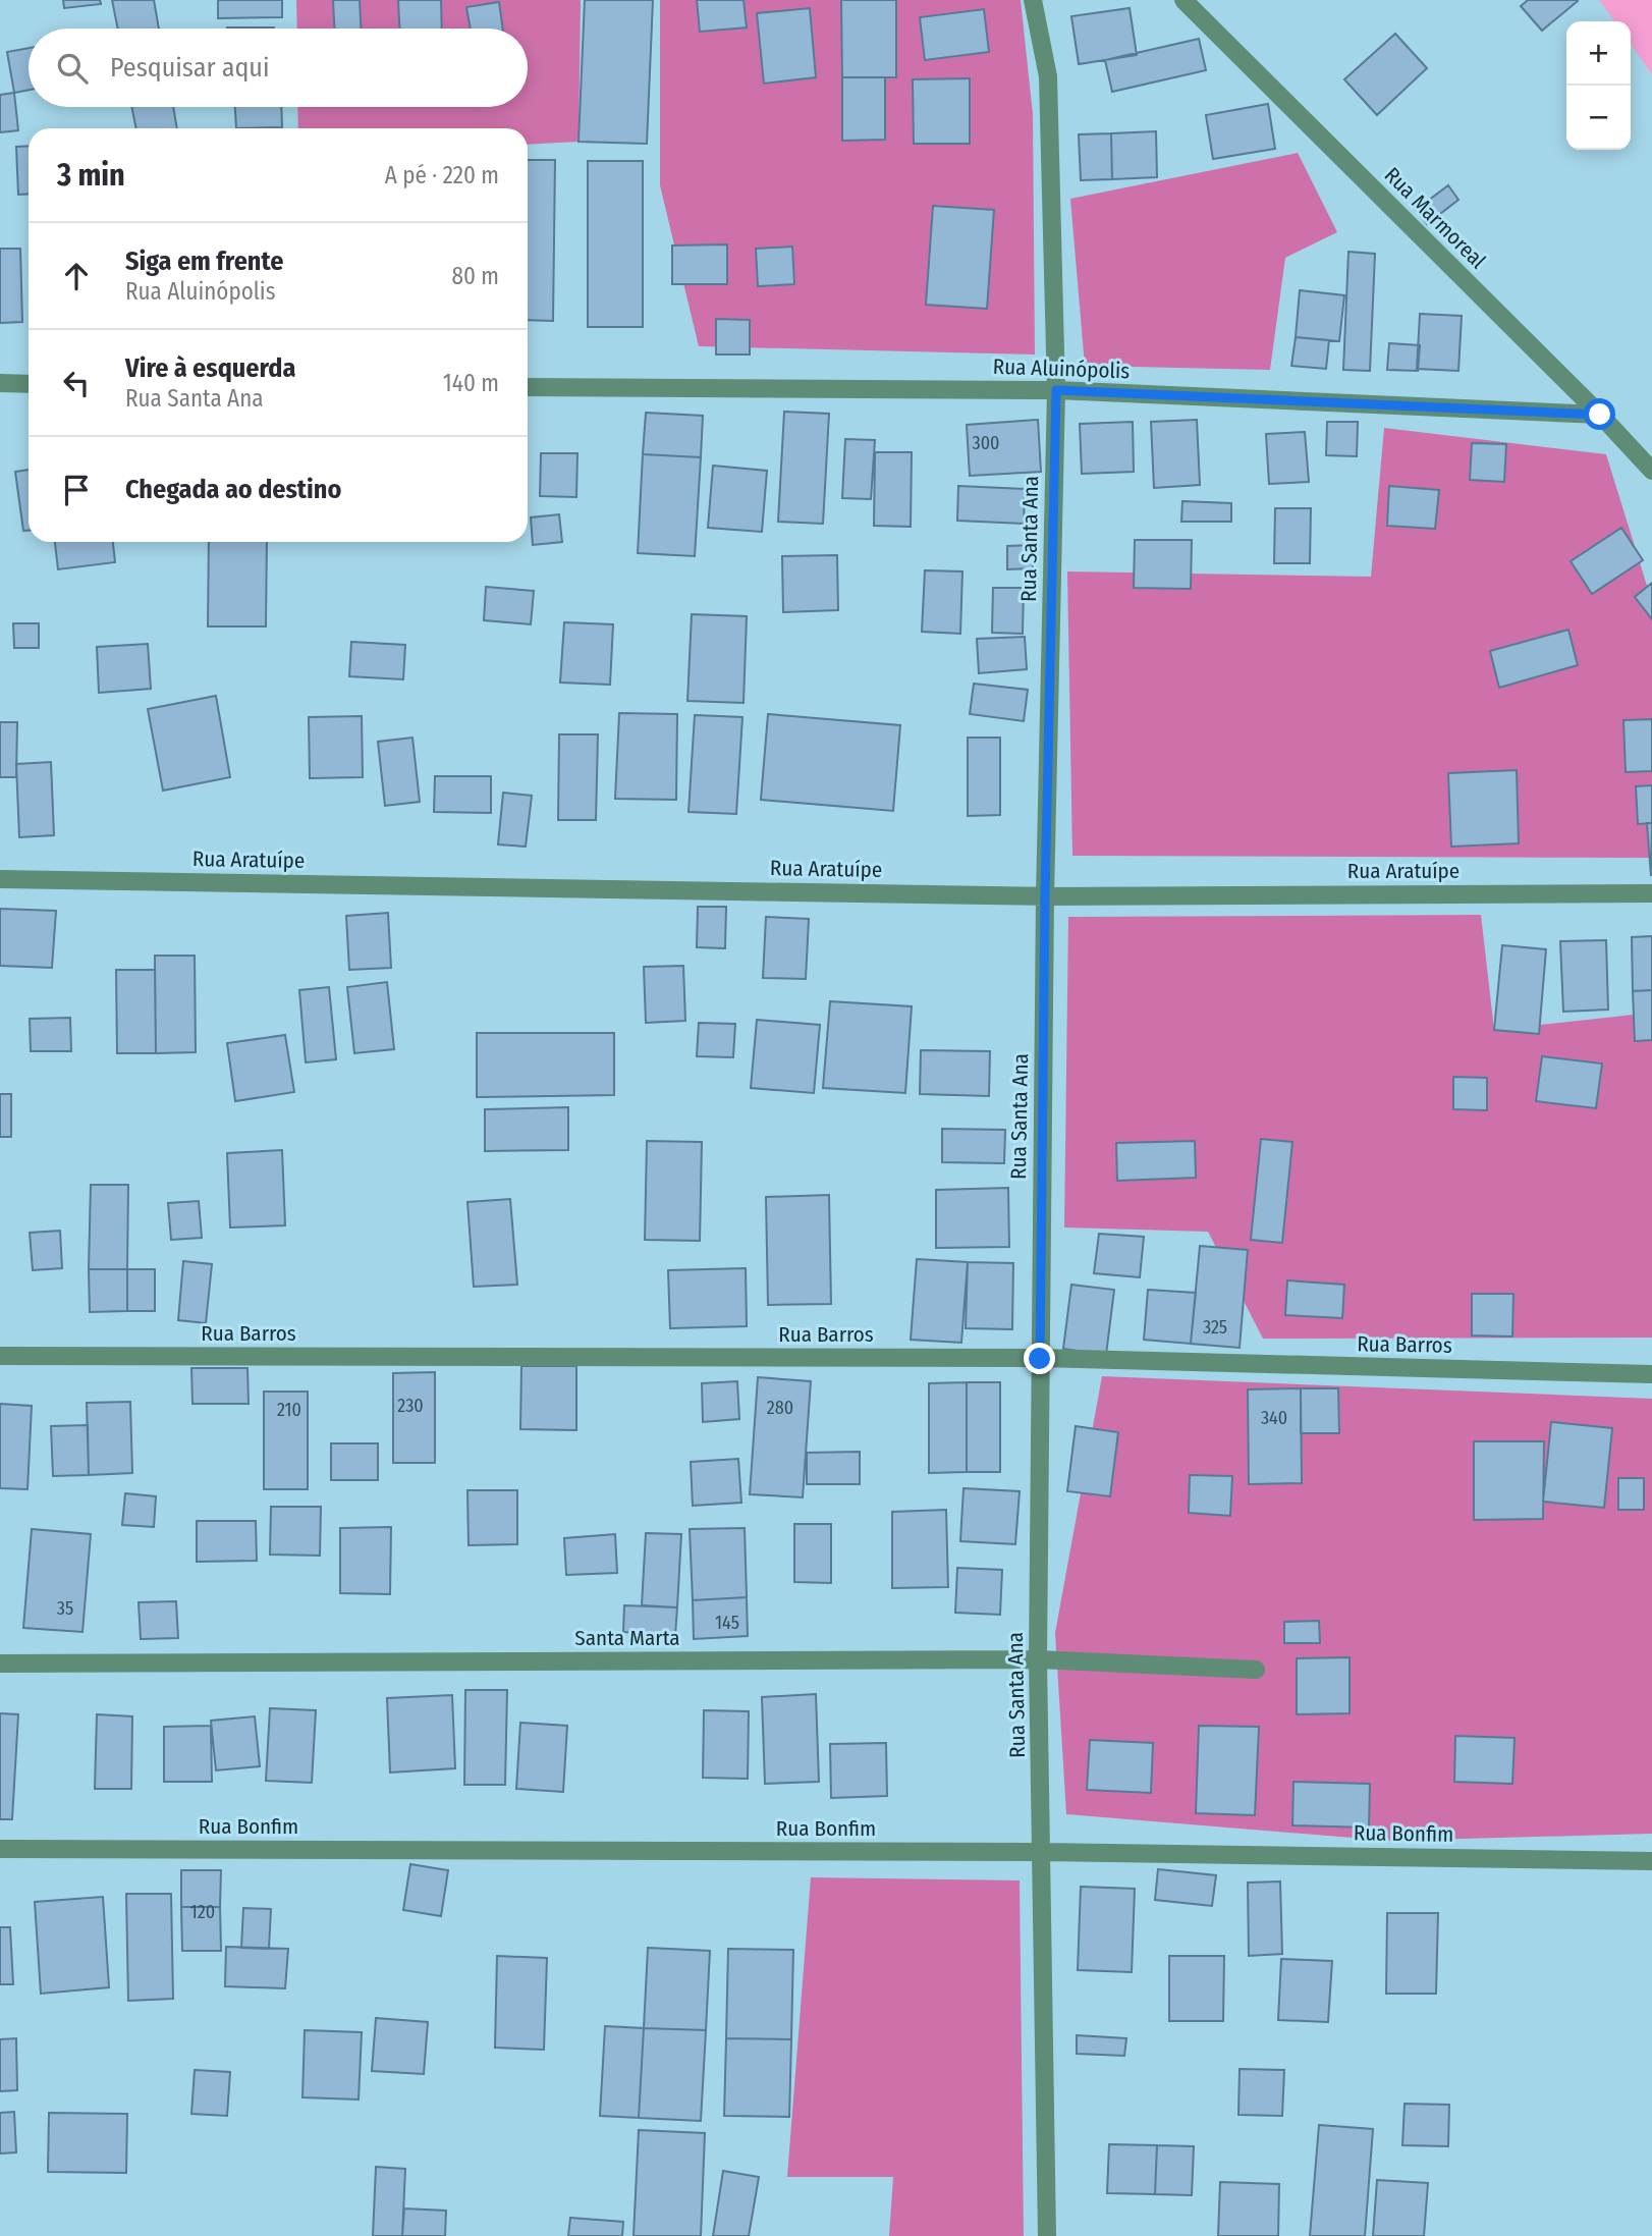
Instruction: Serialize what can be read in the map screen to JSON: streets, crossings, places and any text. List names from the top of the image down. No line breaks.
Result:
{"streets":{"street":["Rua Marmoreal","Rua Aluinópolis","Rua Santa Ana","Rua Aratuípe","Rua Barros","Santa Marta","Rua Bonfim"]},"crossings":[["Rua Marmoreal","Rua Aluinópolis"],["Rua Aluinópolis","Rua Santa Ana"],["Rua Santa Ana","Rua Aratuípe"],["Rua Santa Ana","Rua Barros"],["Rua Santa Ana","Santa Marta"],["Rua Santa Ana","Rua Bonfim"]],"house_numbers":["300","325","230","280","210","340","35","145","120"],"page":{"map_buttons":["+","−"],"search":"Pesquisar aqui","heading":["3 min","A pé · 220 m"],"list":[["Siga em frente","Rua Aluinópolis","80 m"],["Vire à esquerda","Rua Santa Ana","140 m"],"Chegada ao destino"]}}
